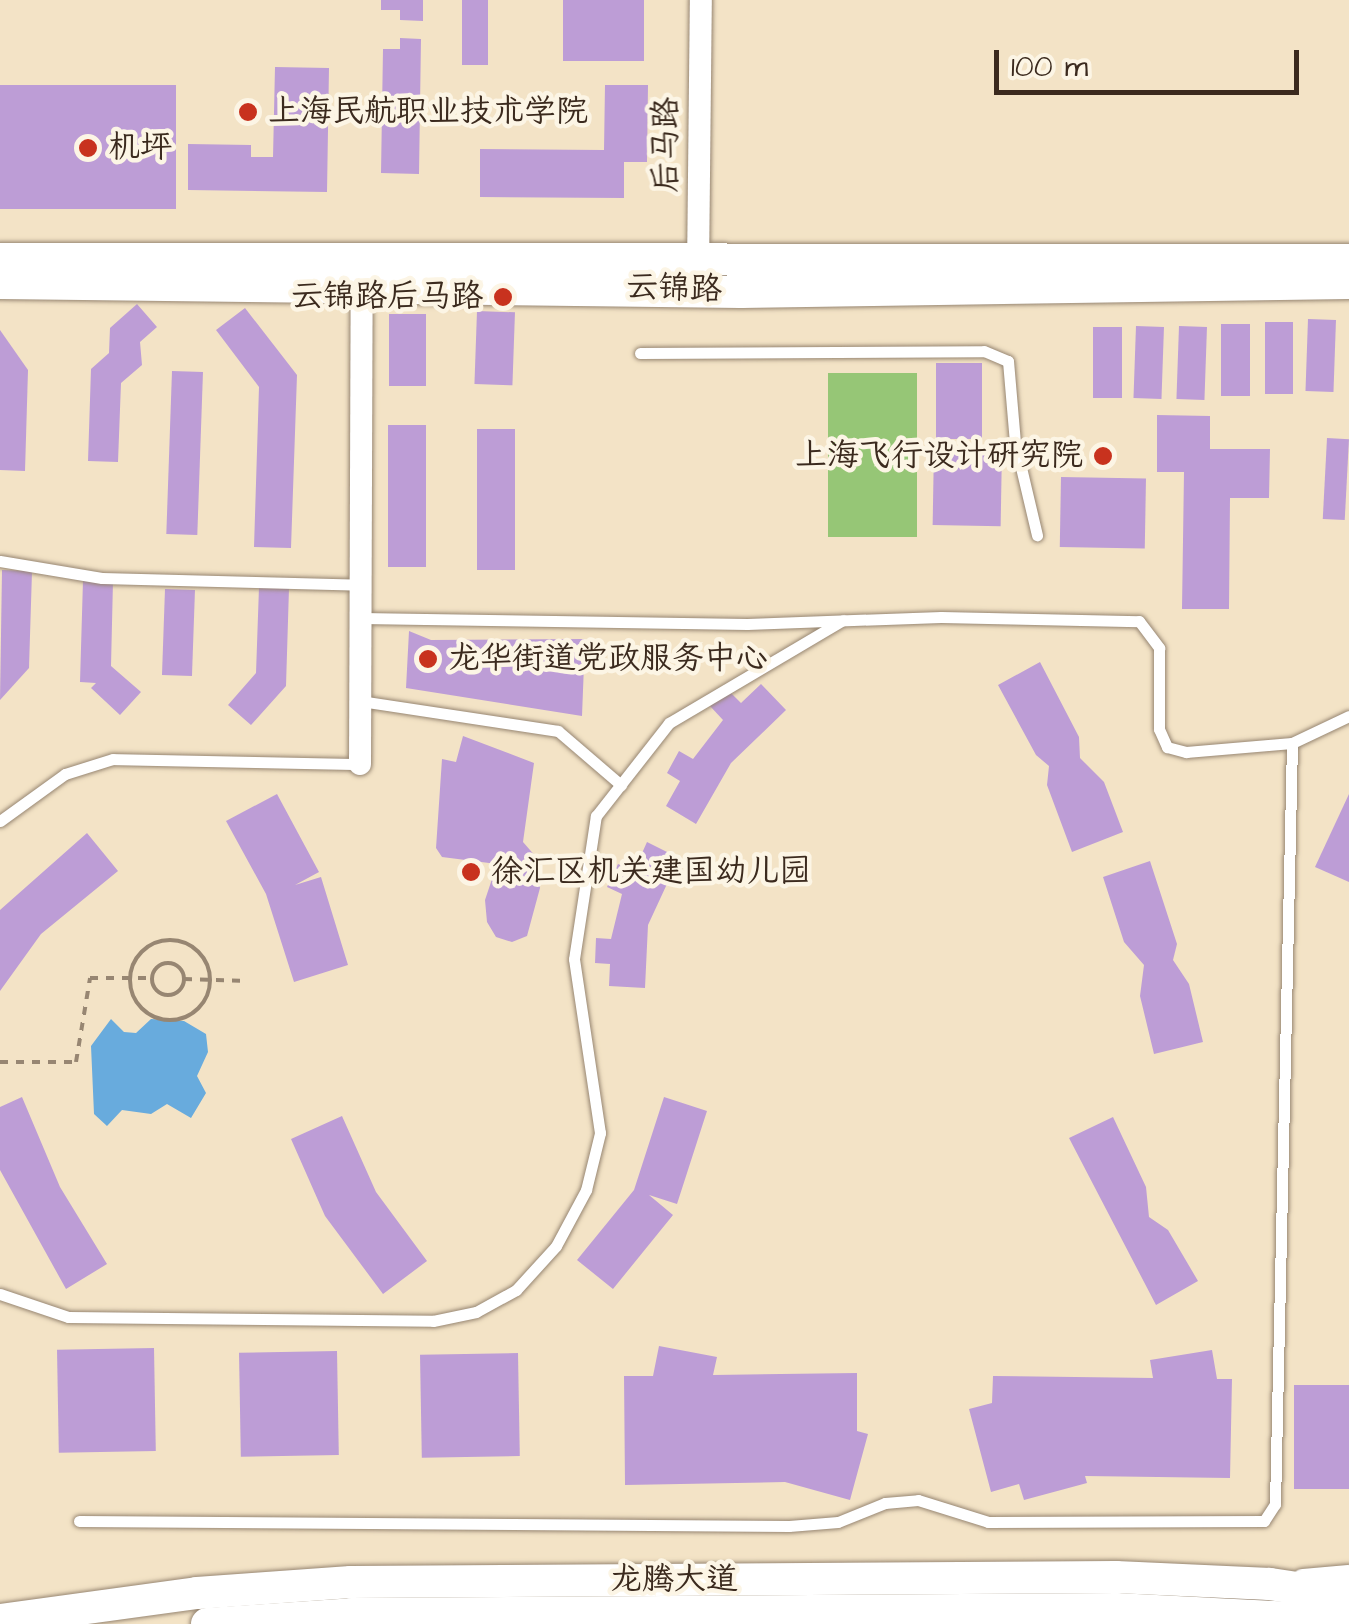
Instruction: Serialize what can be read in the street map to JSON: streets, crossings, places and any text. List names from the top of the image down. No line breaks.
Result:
{"streets":{"main road":["云锦路","龙腾大道"],"street":["后马路"]},"crossings":[["后马路","云锦路"]],"places":["上海民航职业技术学院","机坪","云锦路后马路","上海飞行设计研究院","龙华街道党政服务中心","徐汇区机关建国幼儿园"],"scale_bar":"100 m"}
